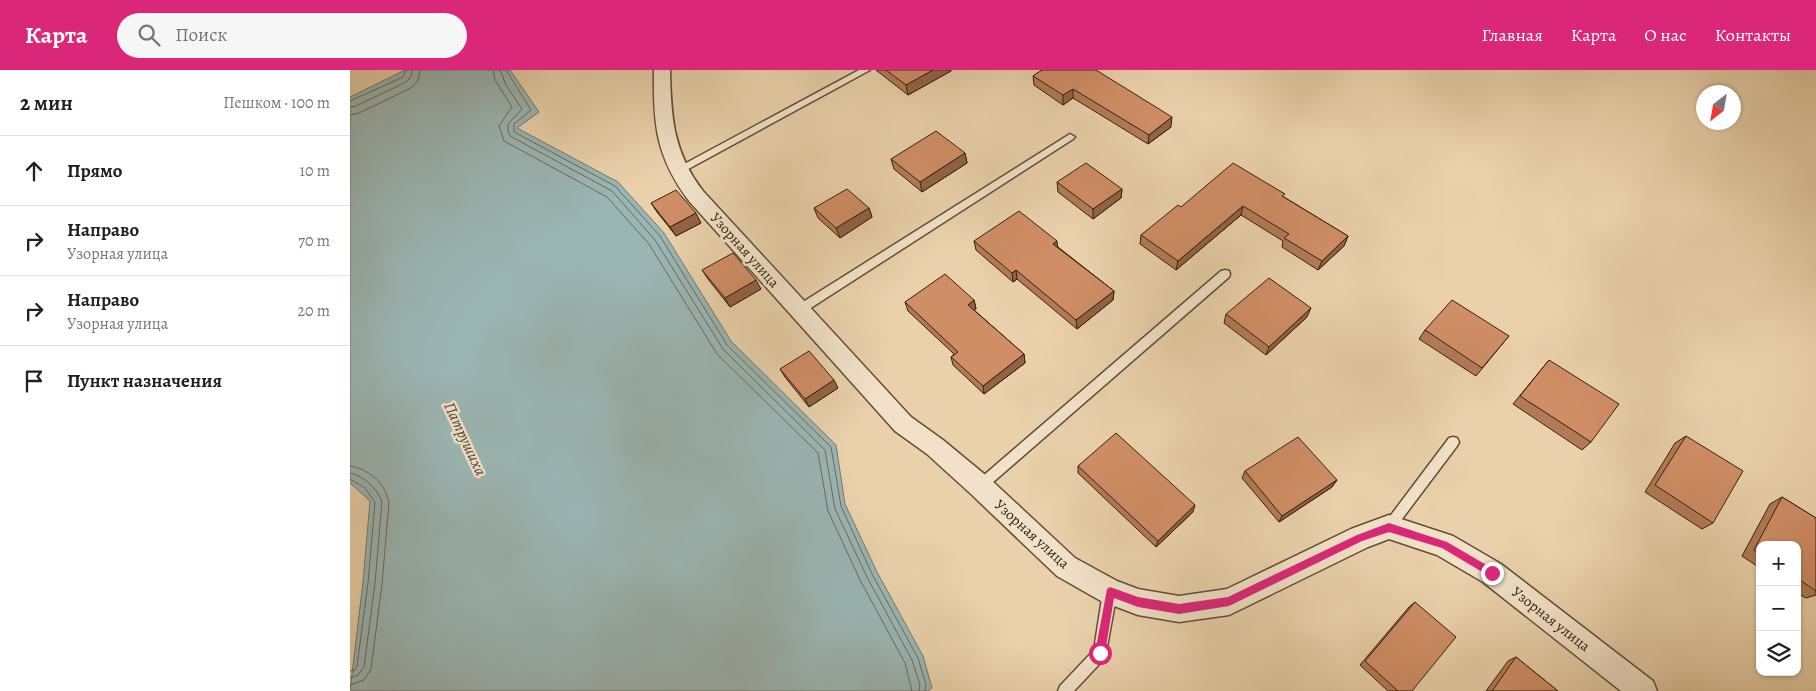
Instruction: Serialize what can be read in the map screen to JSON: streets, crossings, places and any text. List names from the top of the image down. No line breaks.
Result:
{"streets":{"street":["Узорная улица"]},"water":["Патрушиха"],"north":"bottom left","page":{"header":"Карта","search":"Поиск","nav":["Главная","Карта","О нас","Контакты"],"heading":["2 мин","Пешком · 100 m"],"list":[["Прямо","10 m"],["Направо","Узорная улица","70 m"],["Направо","Узорная улица","20 m"],"Пункт назначения"],"map_buttons":["+","−"]}}
